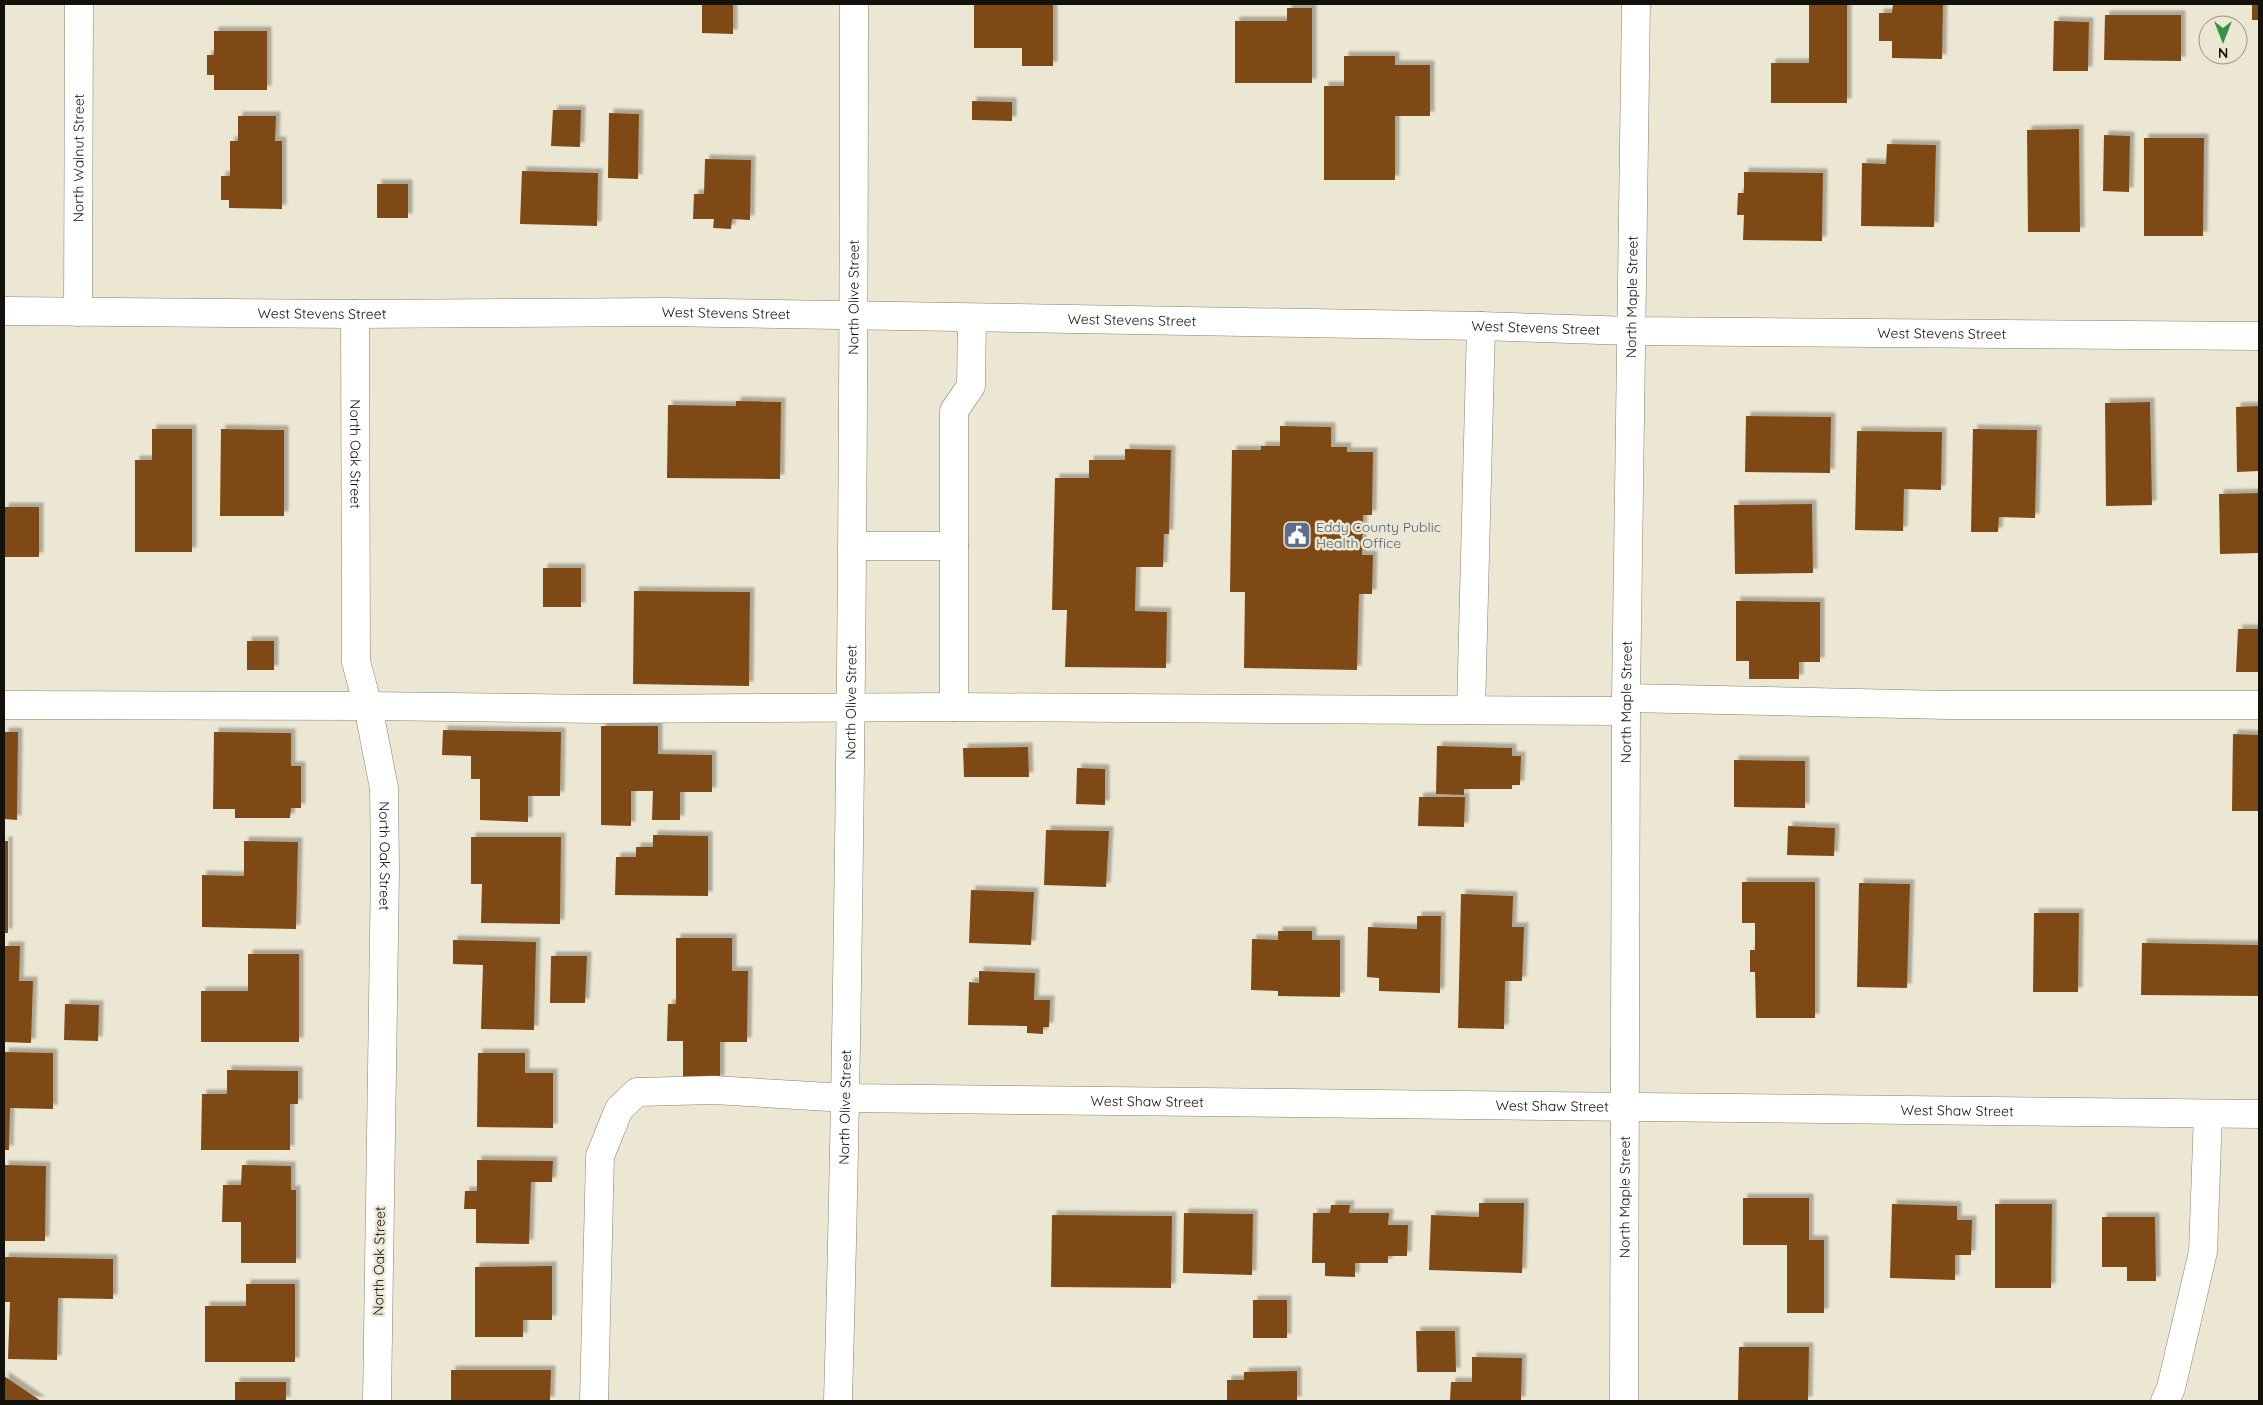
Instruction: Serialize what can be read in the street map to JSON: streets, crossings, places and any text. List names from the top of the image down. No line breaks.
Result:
{"streets":{"street":["North Walnut Street","North Olive Street","North Maple Street","West Stevens Street","North Oak Street","West Shaw Street"]},"crossings":[["North Walnut Street","West Stevens Street"],["North Olive Street","West Stevens Street"],["North Olive Street","West Shaw Street"],["North Maple Street","West Stevens Street"],["North Maple Street","West Shaw Street"],["West Stevens Street","North Oak Street"]],"places":{"public building":["Eddy County Public Health Office"]},"north":"bottom"}
